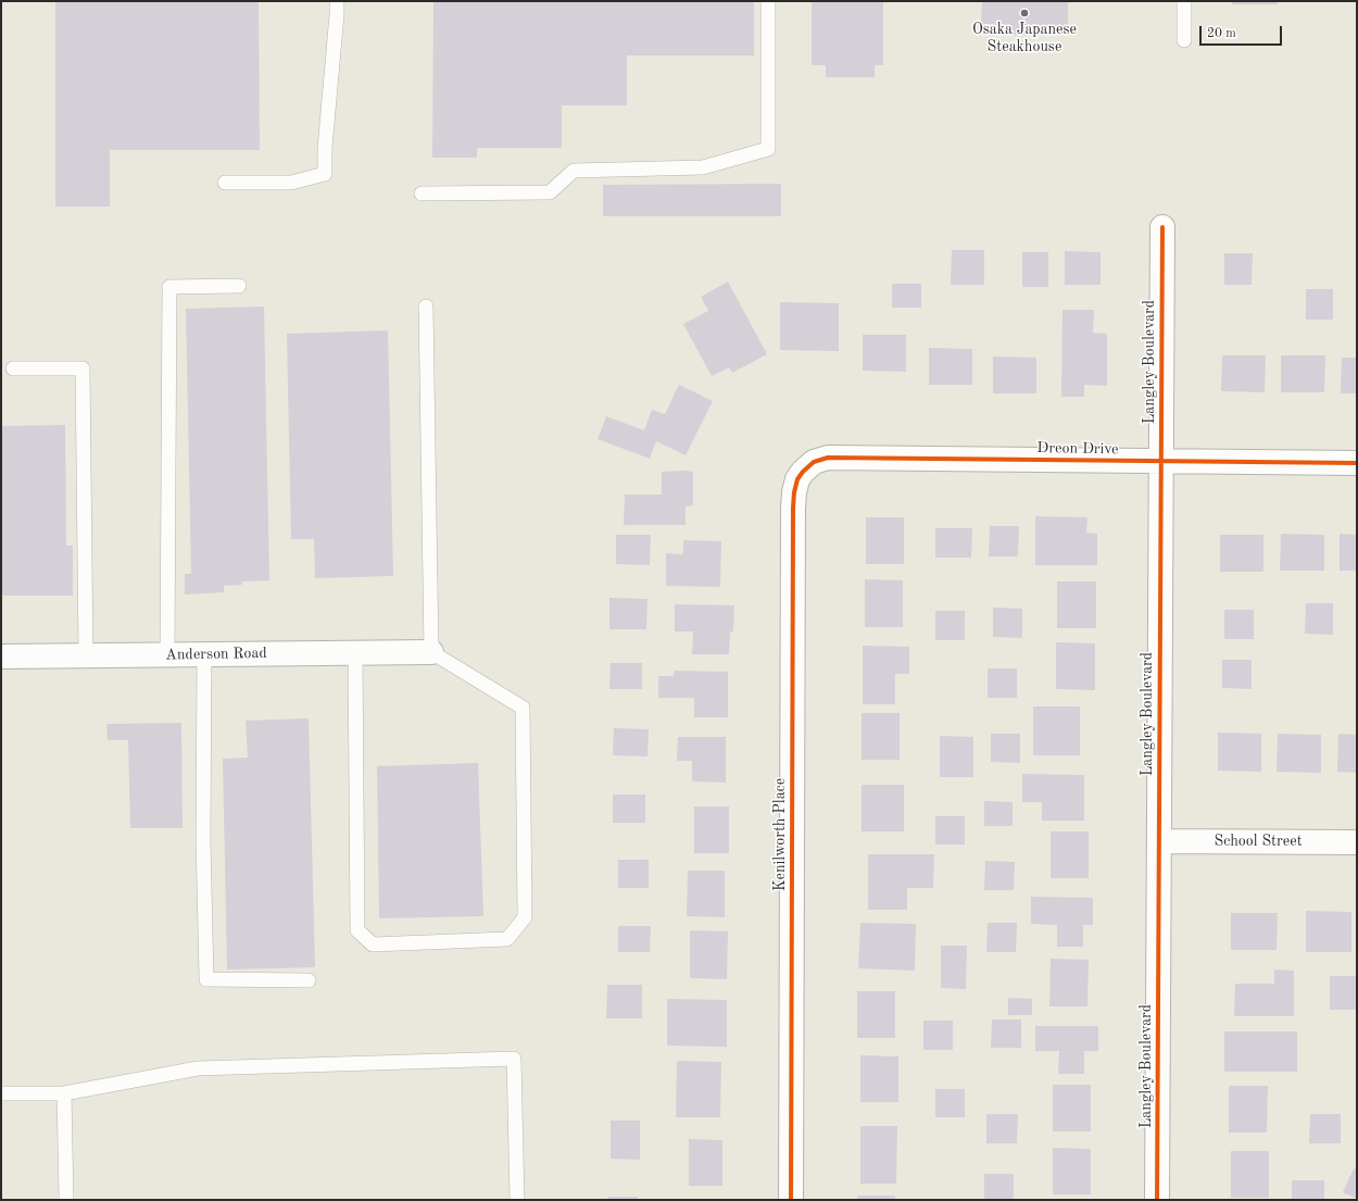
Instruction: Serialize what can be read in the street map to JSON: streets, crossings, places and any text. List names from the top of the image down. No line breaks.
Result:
{"streets":{"street":["Langley Boulevard","Dreon Drive","Anderson Road","Kenilworth Place","School Street"]},"crossings":[["Langley Boulevard","Dreon Drive"],["Langley Boulevard","School Street"],["Dreon Drive","Kenilworth Place"]],"places":["Osaka Japanese Steakhouse"],"scale_bar":"20 m"}
